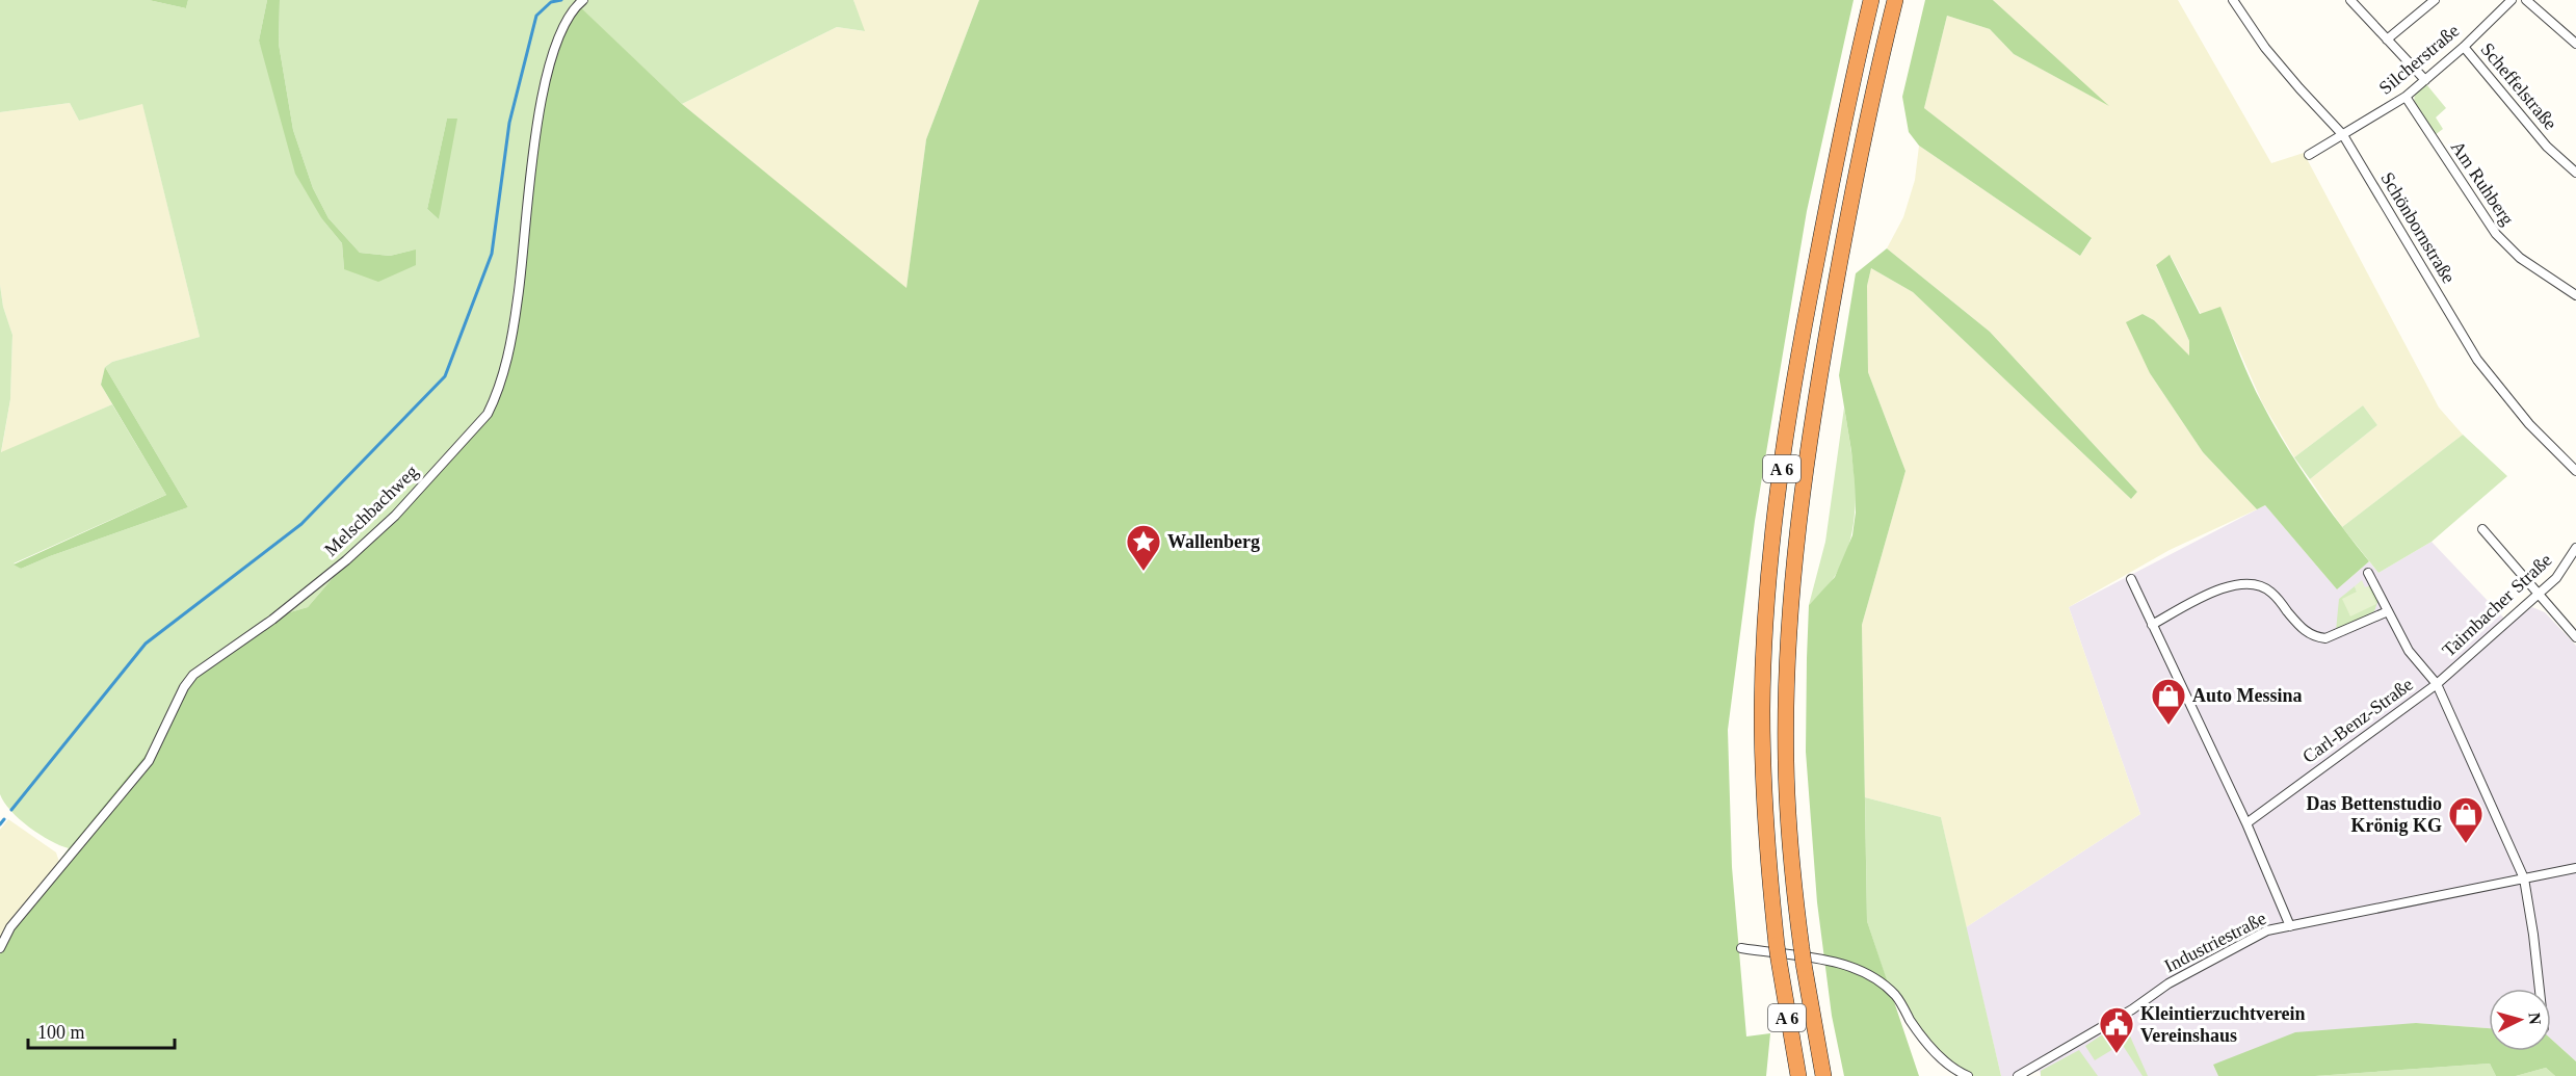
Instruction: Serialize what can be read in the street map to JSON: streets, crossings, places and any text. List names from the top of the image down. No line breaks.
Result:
{"streets":{"highway":["A 6"],"street":["Silcherstraße","Scheffelstraße","Am Ruhberg","Schönbornstraße","Melschbachweg","Tairnbacher Straße","Carl-Benz-Straße","Industriestraße"]},"crossings":[["Silcherstraße","Scheffelstraße"],["Silcherstraße","Am Ruhberg"],["Silcherstraße","Schönbornstraße"],["Tairnbacher Straße","Carl-Benz-Straße"],["Carl-Benz-Straße","Industriestraße"]],"places":{"place":["Wallenberg"],"shop":["Auto Messina","Das Bettenstudio Krönig KG"],"public building":["Kleintierzuchtverein Vereinshaus"]},"scale_bar":"100 m","north":"right"}
